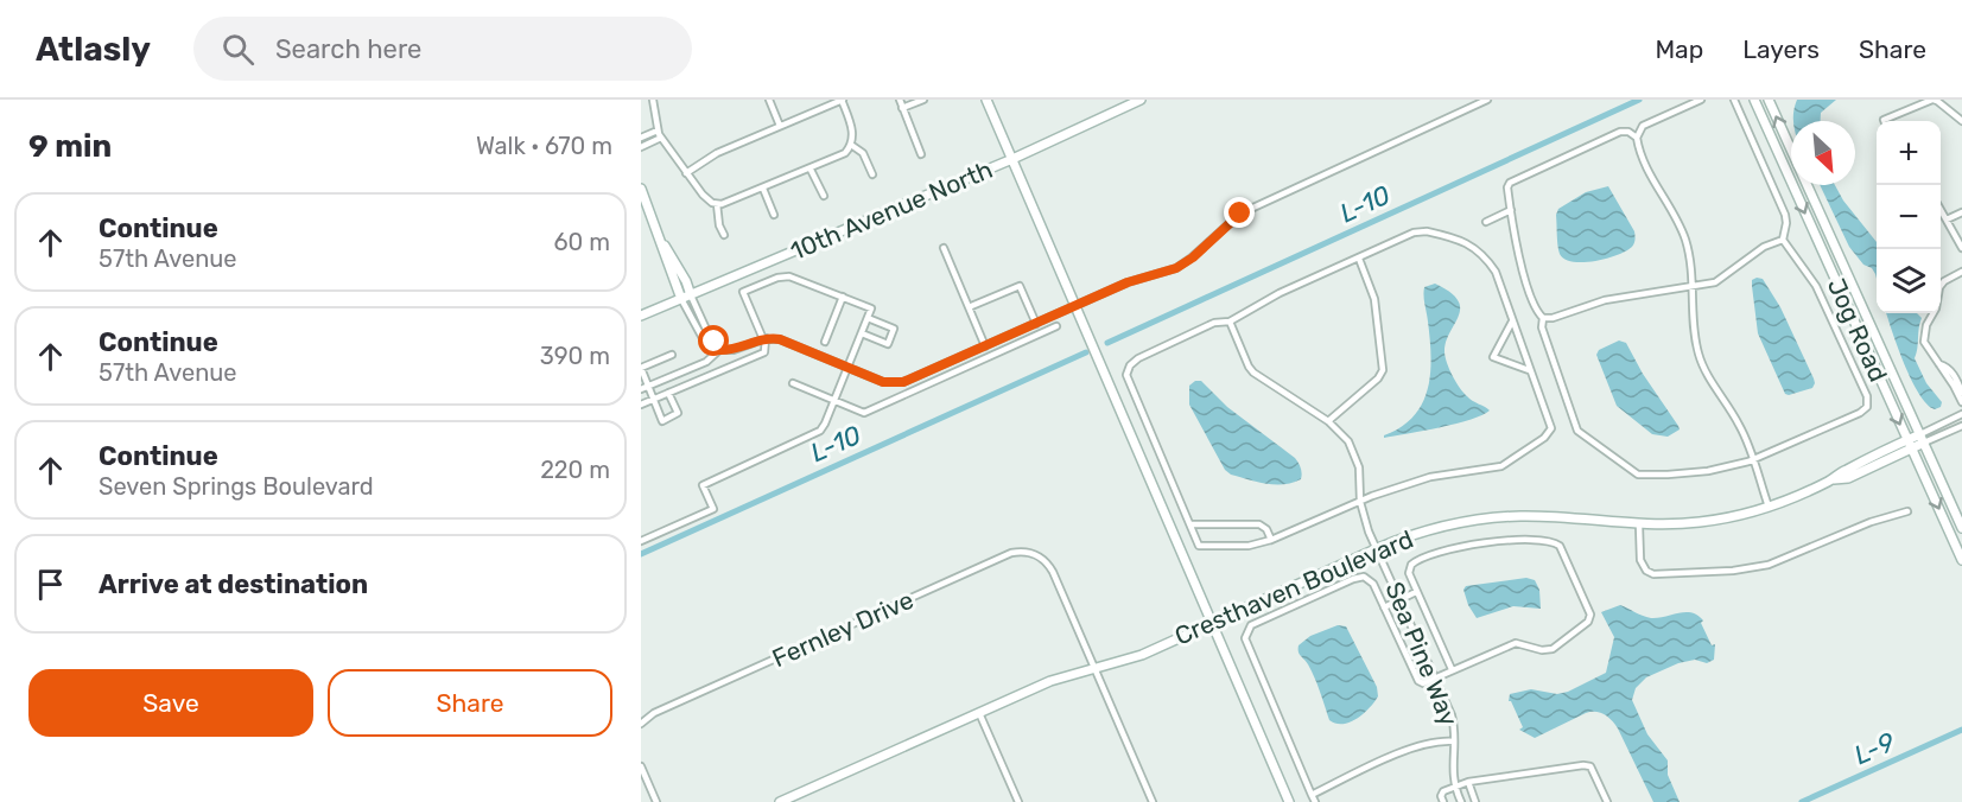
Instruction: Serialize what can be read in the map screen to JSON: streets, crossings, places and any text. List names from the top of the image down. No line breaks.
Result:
{"streets":{"street":["10th Avenue North","Jog Road","Cresthaven Boulevard","Fernley Drive","Sea Pine Way"]},"crossings":[["Jog Road","Cresthaven Boulevard"],["Cresthaven Boulevard","Fernley Drive"],["Cresthaven Boulevard","Sea Pine Way"]],"water":["L-10","L-9"],"north":"bottom right","page":{"header":"Atlasly","search":"Search here","nav":["Map","Layers","Share"],"heading":["9 min","Walk · 670 m"],"map_buttons":["+","−"],"list":[["Continue","57th Avenue","60 m"],["Continue","57th Avenue","390 m"],["Continue","Seven Springs Boulevard","220 m"],"Arrive at destination"],"buttons":["Save","Share"]}}
